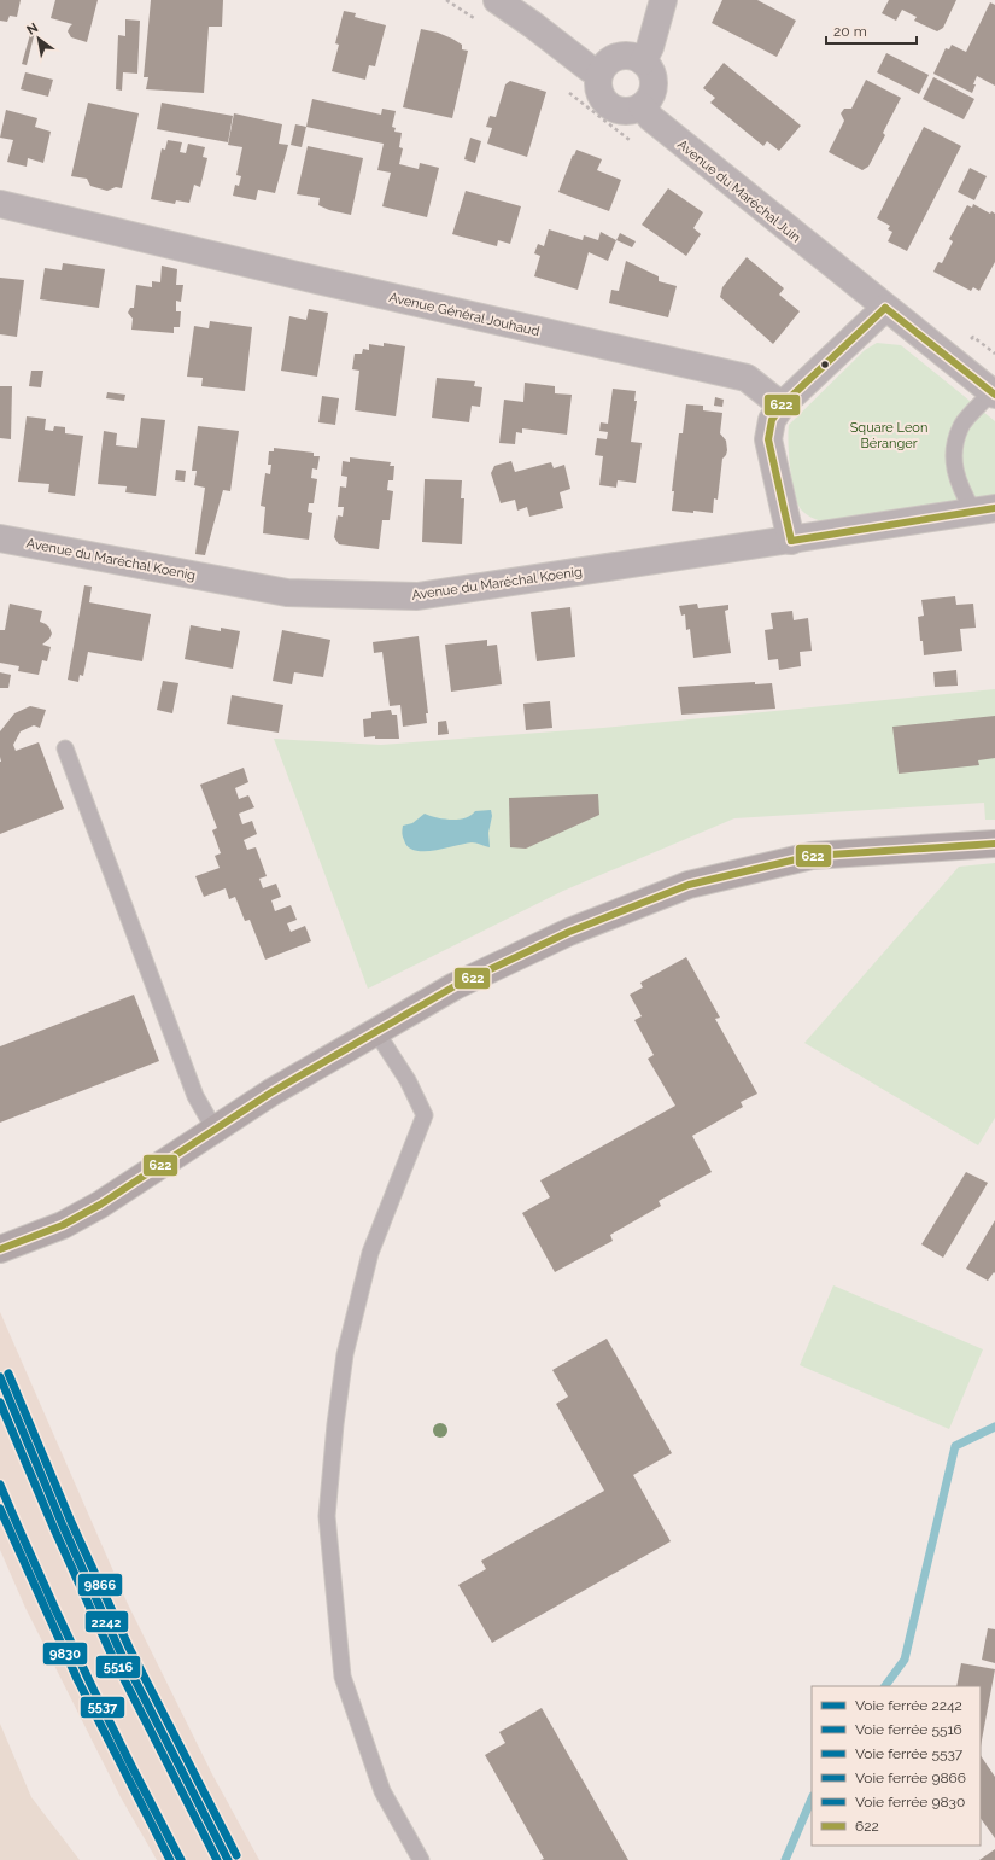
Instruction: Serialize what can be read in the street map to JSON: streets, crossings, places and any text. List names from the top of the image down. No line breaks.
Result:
{"streets":{"street":["Avenue du Maréchal Juin","Avenue Général Jouhaud","Avenue du Maréchal Koenig"]},"parks":["Square Leon Béranger"],"lines":["transit line 622","rail line 9866","rail line 2242","rail line 5516","rail line 5537","rail line 9830"],"legend":["Voie ferrée 2242","Voie ferrée 5516","Voie ferrée 5537","Voie ferrée 9866","Voie ferrée 9830","622"],"scale_bar":"20 m","north":"top left"}
